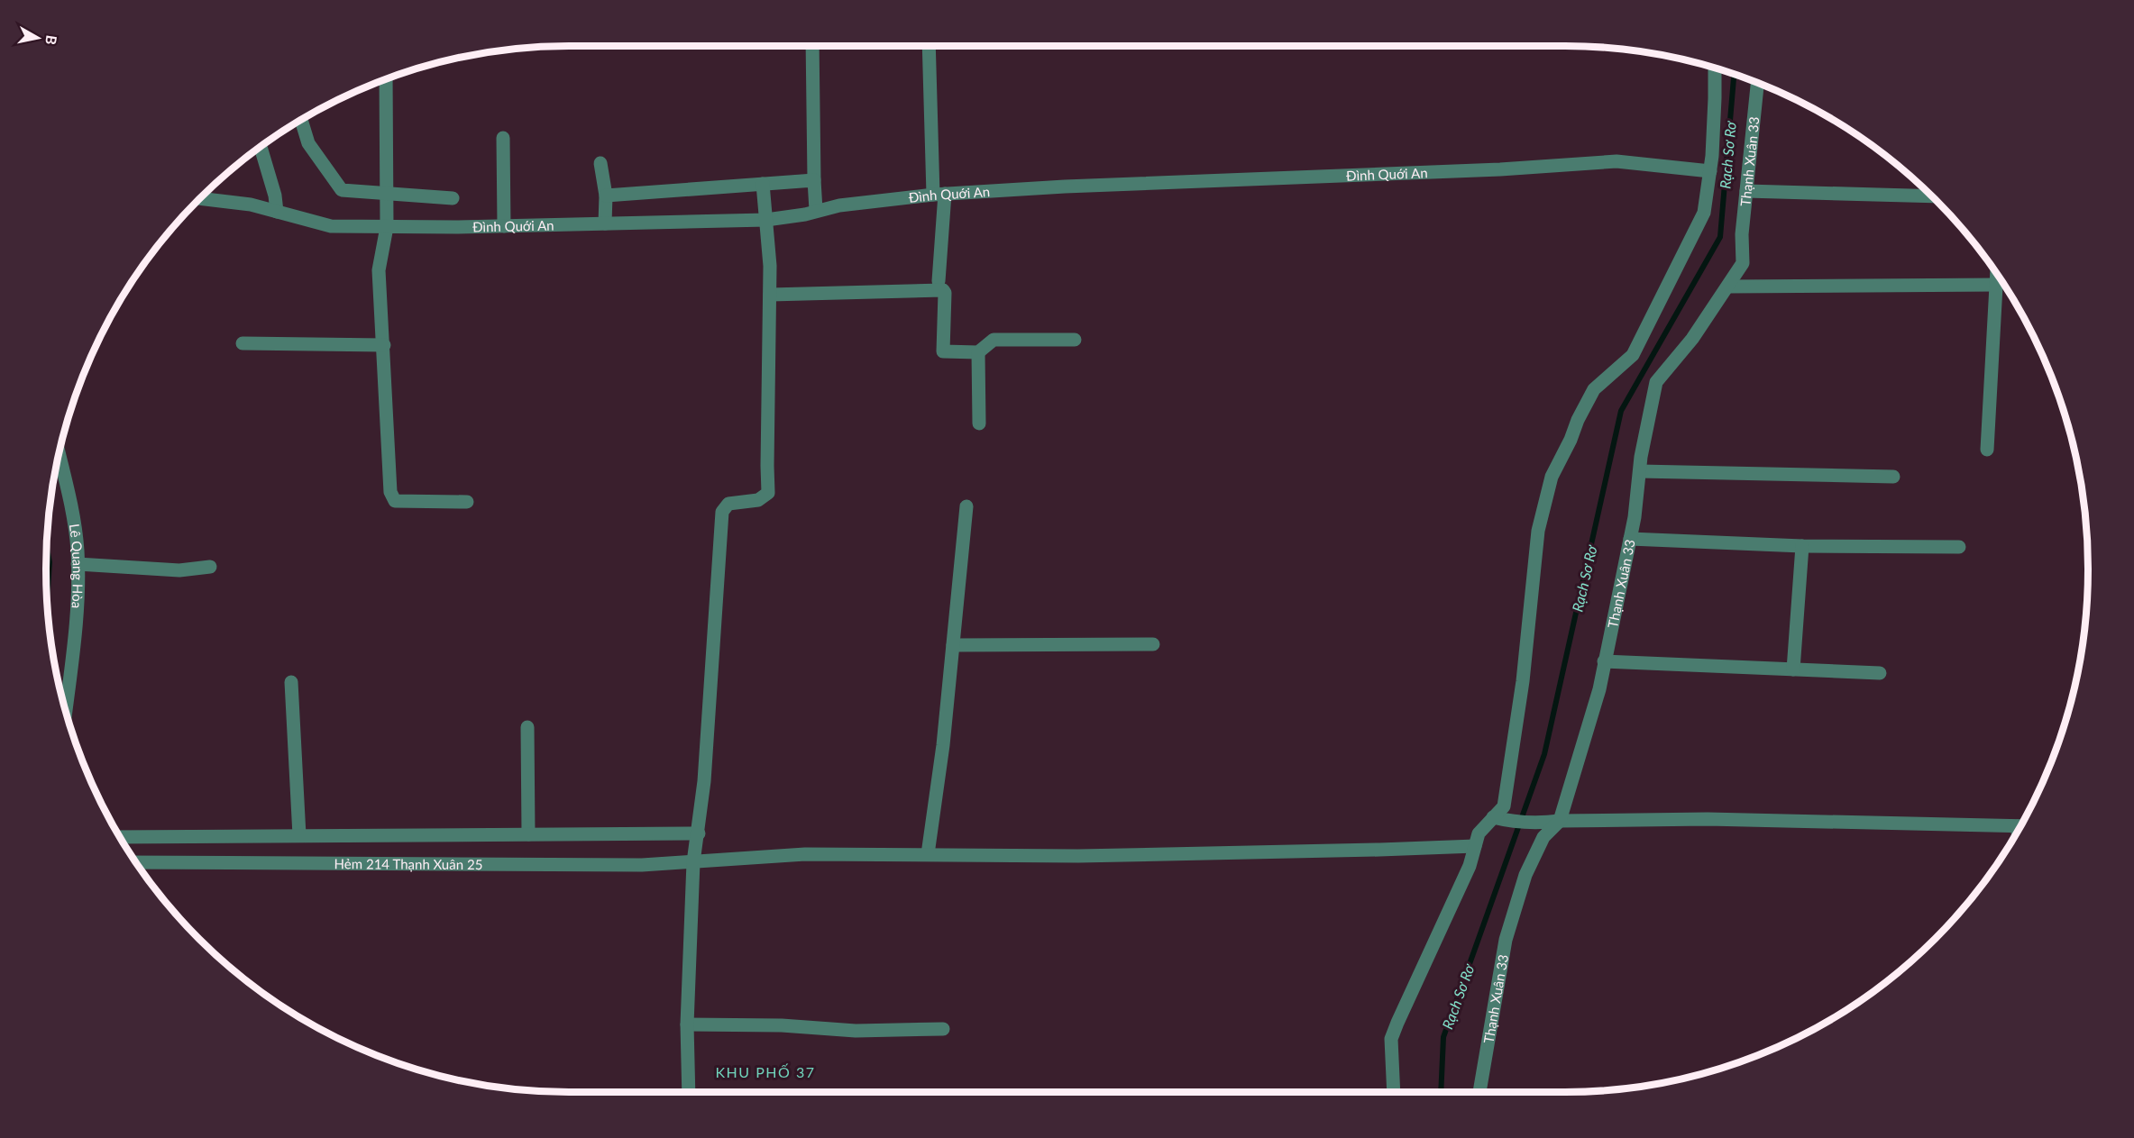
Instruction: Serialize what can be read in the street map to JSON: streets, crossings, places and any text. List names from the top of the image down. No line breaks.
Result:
{"streets":{"street":["Thạnh Xuân 33","Đình Quới An","Lê Quang Hòa","Hẻm 214 Thạnh Xuân 25"]},"districts":["KHU PHỐ 37"],"water":["Rạch Sơ Rơ"],"north":"right"}
